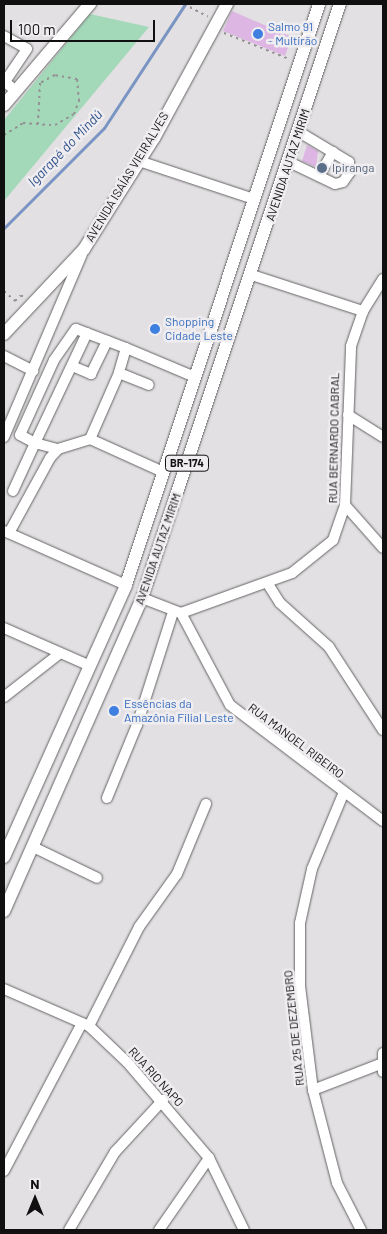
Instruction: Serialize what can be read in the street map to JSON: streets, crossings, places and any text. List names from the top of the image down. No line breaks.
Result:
{"streets":{"main road":["AVENIDA AUTAZ MIRIM","AVENIDA ISAÍAS VIEIRALVES","BR-174"],"street":["RUA BERNARDO CABRAL","RUA MANOEL RIBEIRO","RUA 25 DE DEZEMBRO","RUA RIO NAPO"]},"crossings":[["RUA BERNARDO CABRAL","RUA MANOEL RIBEIRO"],["RUA MANOEL RIBEIRO","RUA 25 DE DEZEMBRO"]],"water":["Igarapé do Mindú"],"places":["Salmo 91 - Multirão","Ipiranga","Shopping Cidade Leste","Essências da Amazônia Filial Leste"],"scale_bar":"100 m","north":"top"}
